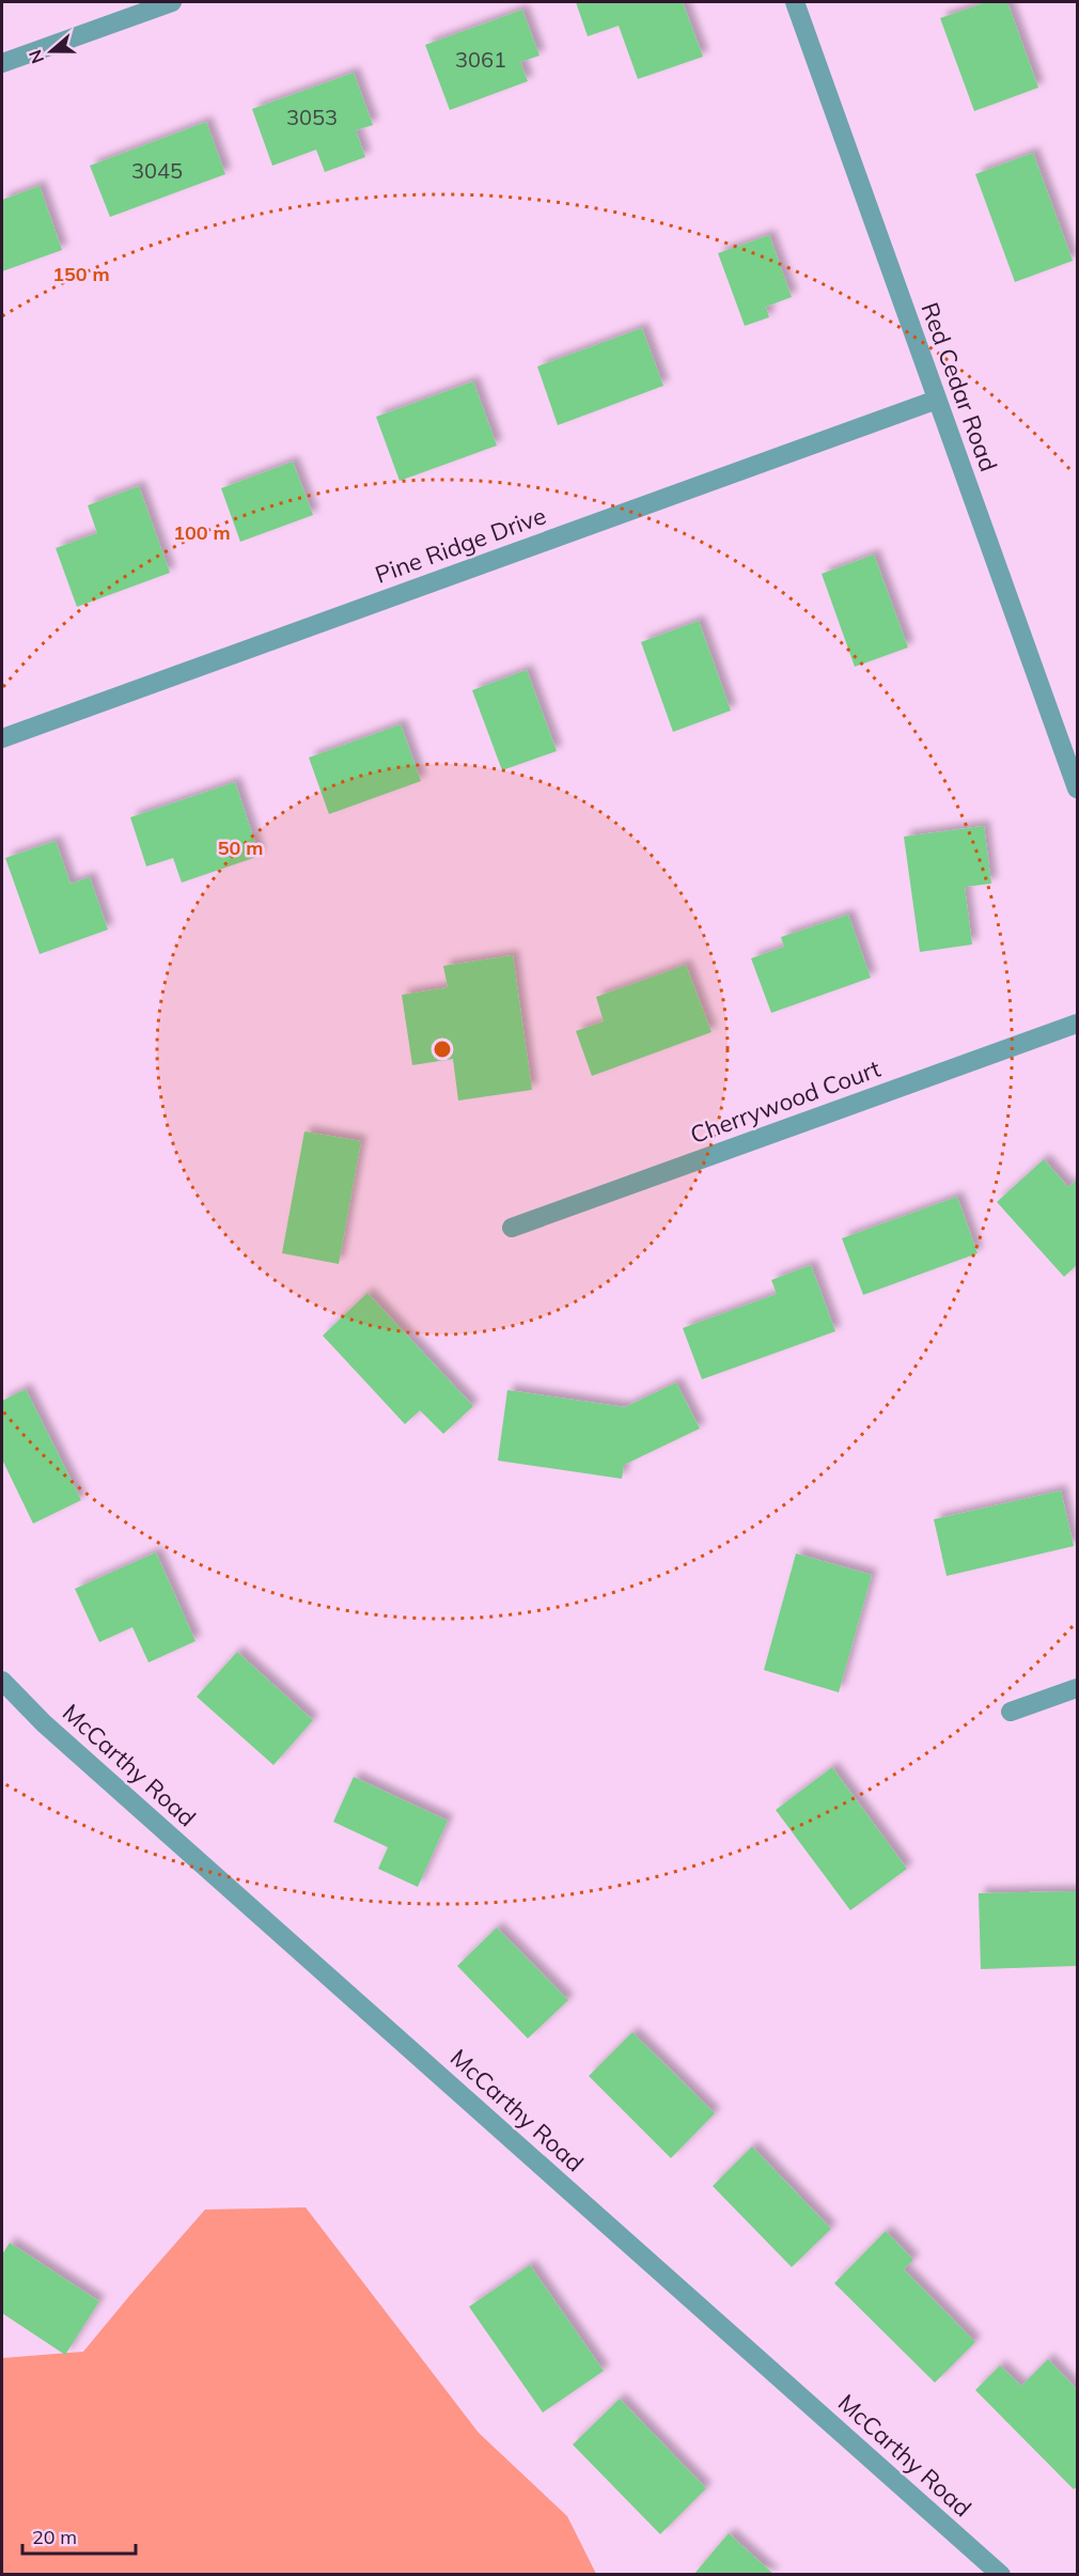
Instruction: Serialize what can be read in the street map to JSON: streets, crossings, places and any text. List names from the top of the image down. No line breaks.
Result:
{"streets":{"street":["Red Cedar Road","Pine Ridge Drive","Cherrywood Court","McCarthy Road"]},"crossings":[["Red Cedar Road","Pine Ridge Drive"]],"house_numbers":["3061","3053","3045"],"scale_bar":"20 m","north":"left","rings":["150 m","100 m","50 m"]}
